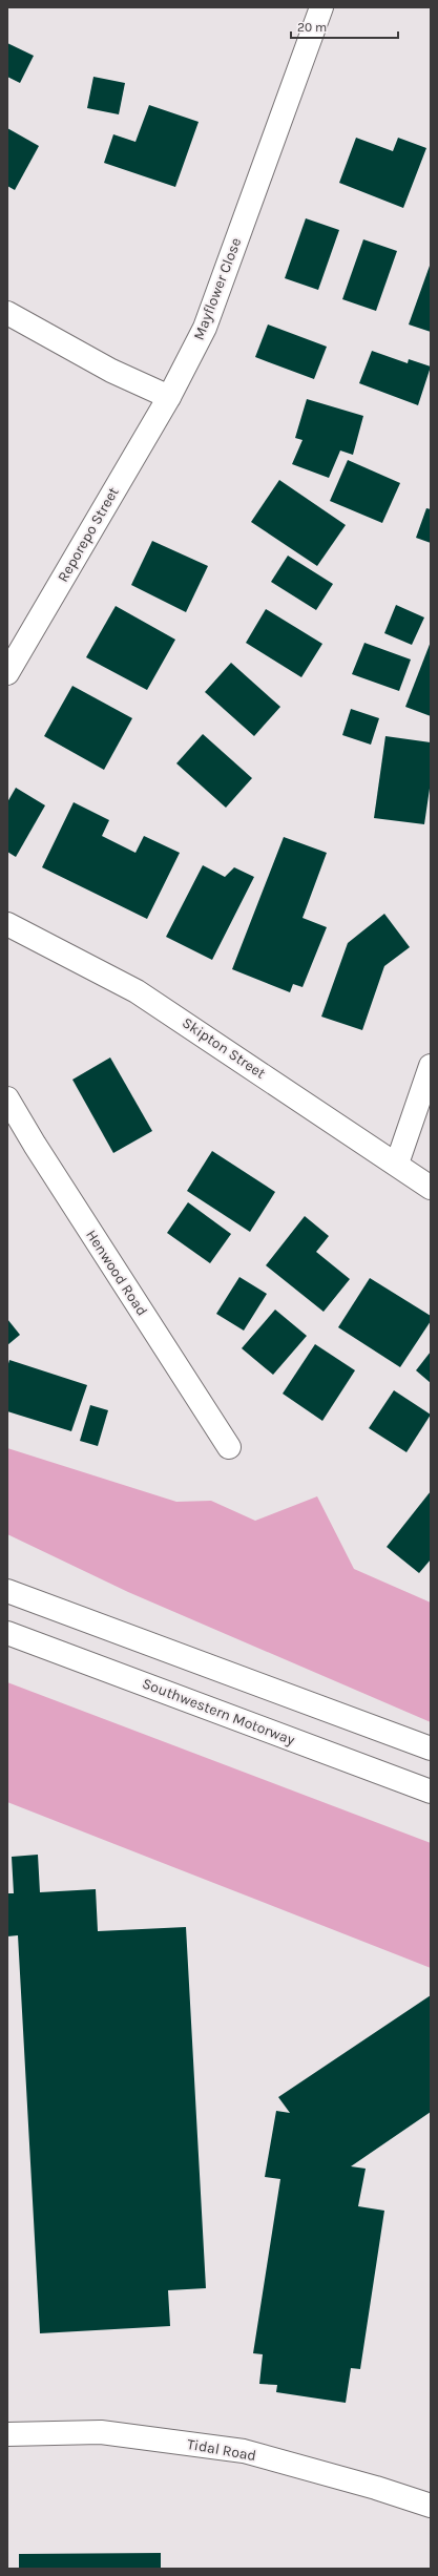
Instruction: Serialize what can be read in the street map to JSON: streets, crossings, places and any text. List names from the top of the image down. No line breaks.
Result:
{"streets":{"main road":["Mayflower Close","Reporepo Street","Skipton Street","Henwood Road","Southwestern Motorway","Tidal Road"]},"crossings":[["Mayflower Close","Reporepo Street"]],"scale_bar":"20 m"}
